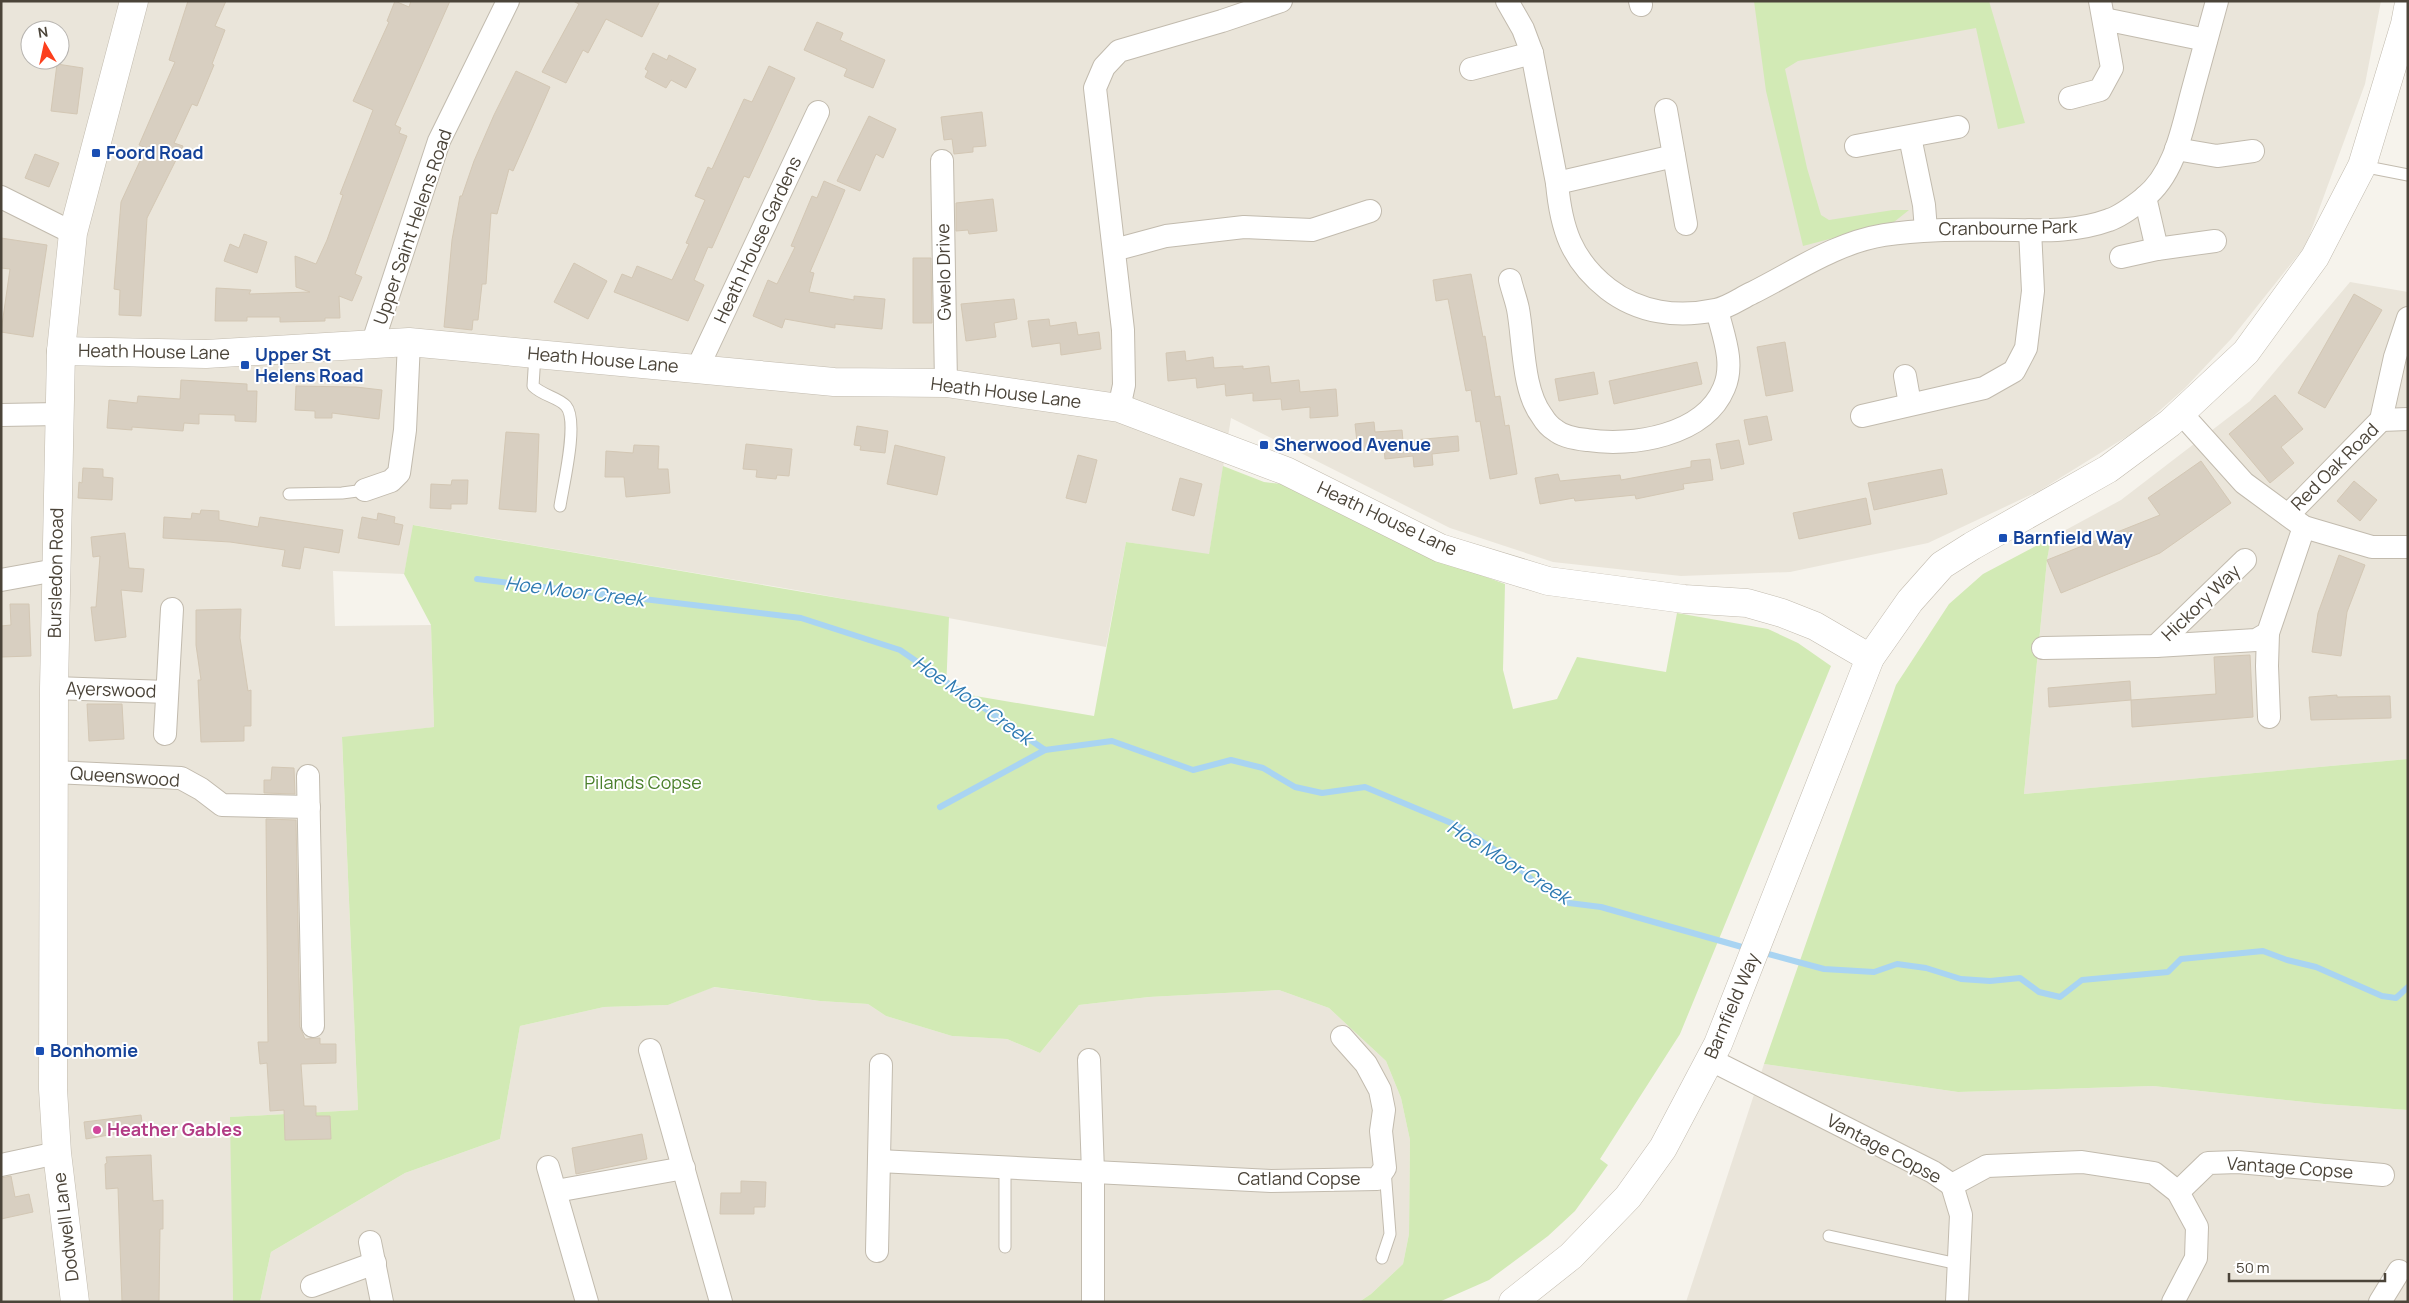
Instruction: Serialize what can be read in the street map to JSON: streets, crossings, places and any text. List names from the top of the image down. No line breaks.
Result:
{"streets":{"street":["Upper Saint Helens Road","Cranbourne Park","Heath House Gardens","Gwelo Drive","Heath House Lane","Red Oak Road","Bursledon Road","Hickory Way","Ayerswood","Queenswood","Barnfield Way","Vantage Copse","Catland Copse","Dodwell Lane"]},"crossings":[["Upper Saint Helens Road","Heath House Lane"],["Heath House Gardens","Heath House Lane"],["Gwelo Drive","Heath House Lane"],["Heath House Lane","Bursledon Road"],["Heath House Lane","Barnfield Way"],["Bursledon Road","Ayerswood"],["Bursledon Road","Queenswood"],["Bursledon Road","Dodwell Lane"],["Barnfield Way","Vantage Copse"]],"water":["Hoe Moor Creek"],"parks":["Pilands Copse"],"places":{"transit":["Foord Road","Upper St Helens Road","Sherwood Avenue","Barnfield Way","Bonhomie"],"other":["Heather Gables"]},"scale_bar":"50 m","north":"top"}
